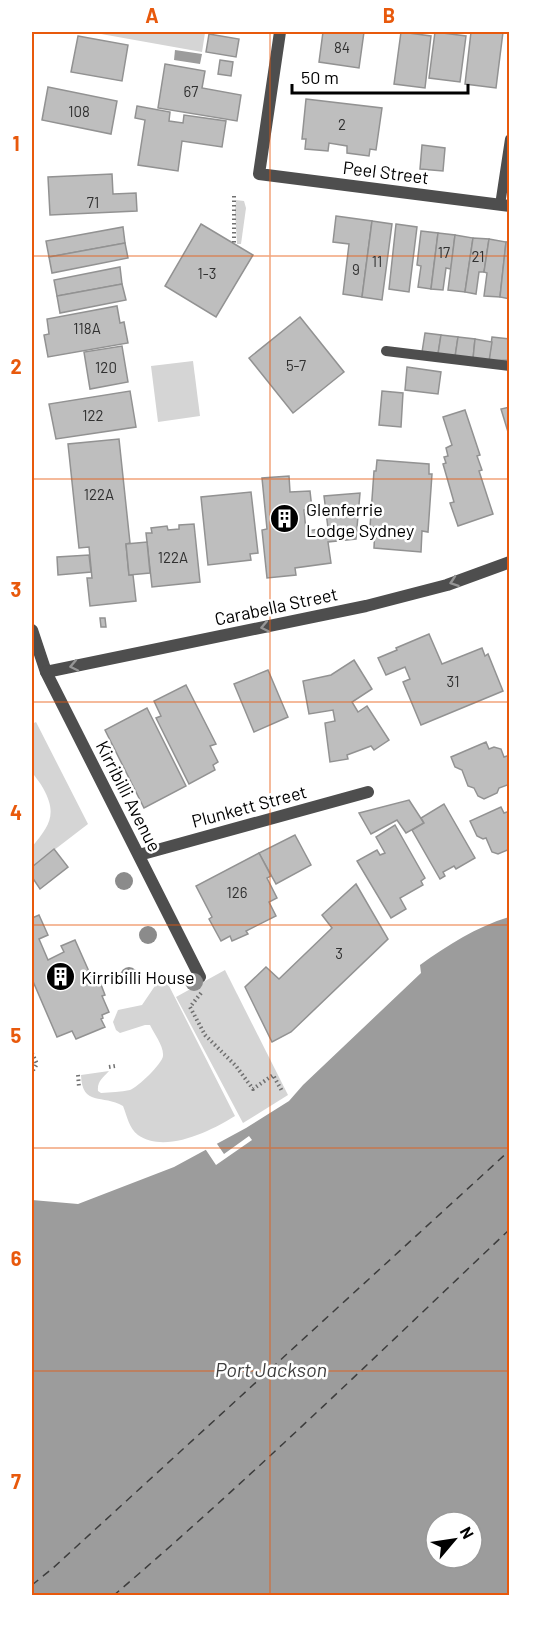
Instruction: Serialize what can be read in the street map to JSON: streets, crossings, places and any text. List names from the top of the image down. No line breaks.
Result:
{"streets":{"street":["Peel Street","Carabella Street","Kirribilli Avenue","Plunkett Street"]},"crossings":[["Carabella Street","Kirribilli Avenue"],["Kirribilli Avenue","Plunkett Street"]],"one_way":["Carabella Street"],"water":["Port Jackson"],"places":{"building":["Glenferrie Lodge Sydney","Kirribilli House"]},"house_numbers":["84","67","108","2","71","17","21","11","9","1-3","118A","5-7","120","122","122A","122A","31","126","3"],"scale_bar":"50 m","north":"top right","grid":{"columns":["A","B"],"rows":["1","2","3","4","5","6","7"]}}
